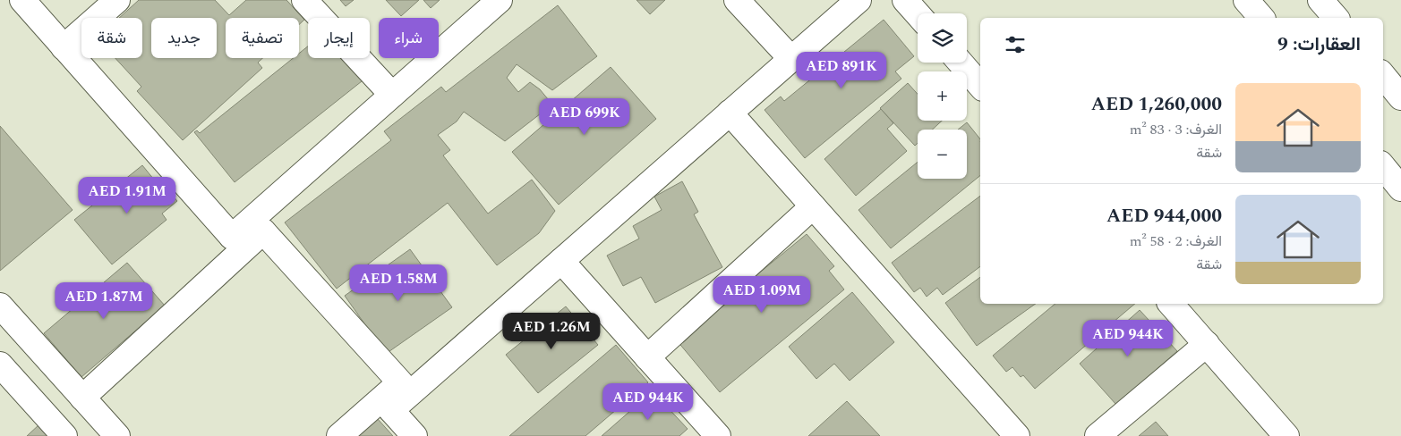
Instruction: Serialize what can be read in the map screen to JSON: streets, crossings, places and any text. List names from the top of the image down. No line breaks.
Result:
{"page":{"map_buttons":["+","−"],"chip":["شراء","إيجار","تصفية","جديد","شقة"],"heading":"العقارات: 9","price":["AED 891K","AED 699K","AED 1.91M","AED 1.58M","AED 1.09M","AED 1.87M","AED 1.26M","AED 944K","AED 944K"],"list":[{"name":"AED 1,260,000","note":"الغرف: 3 · 83 m² · شقة"},{"name":"AED 944,000","note":"الغرف: 2 · 58 m² · شقة"}]}}
